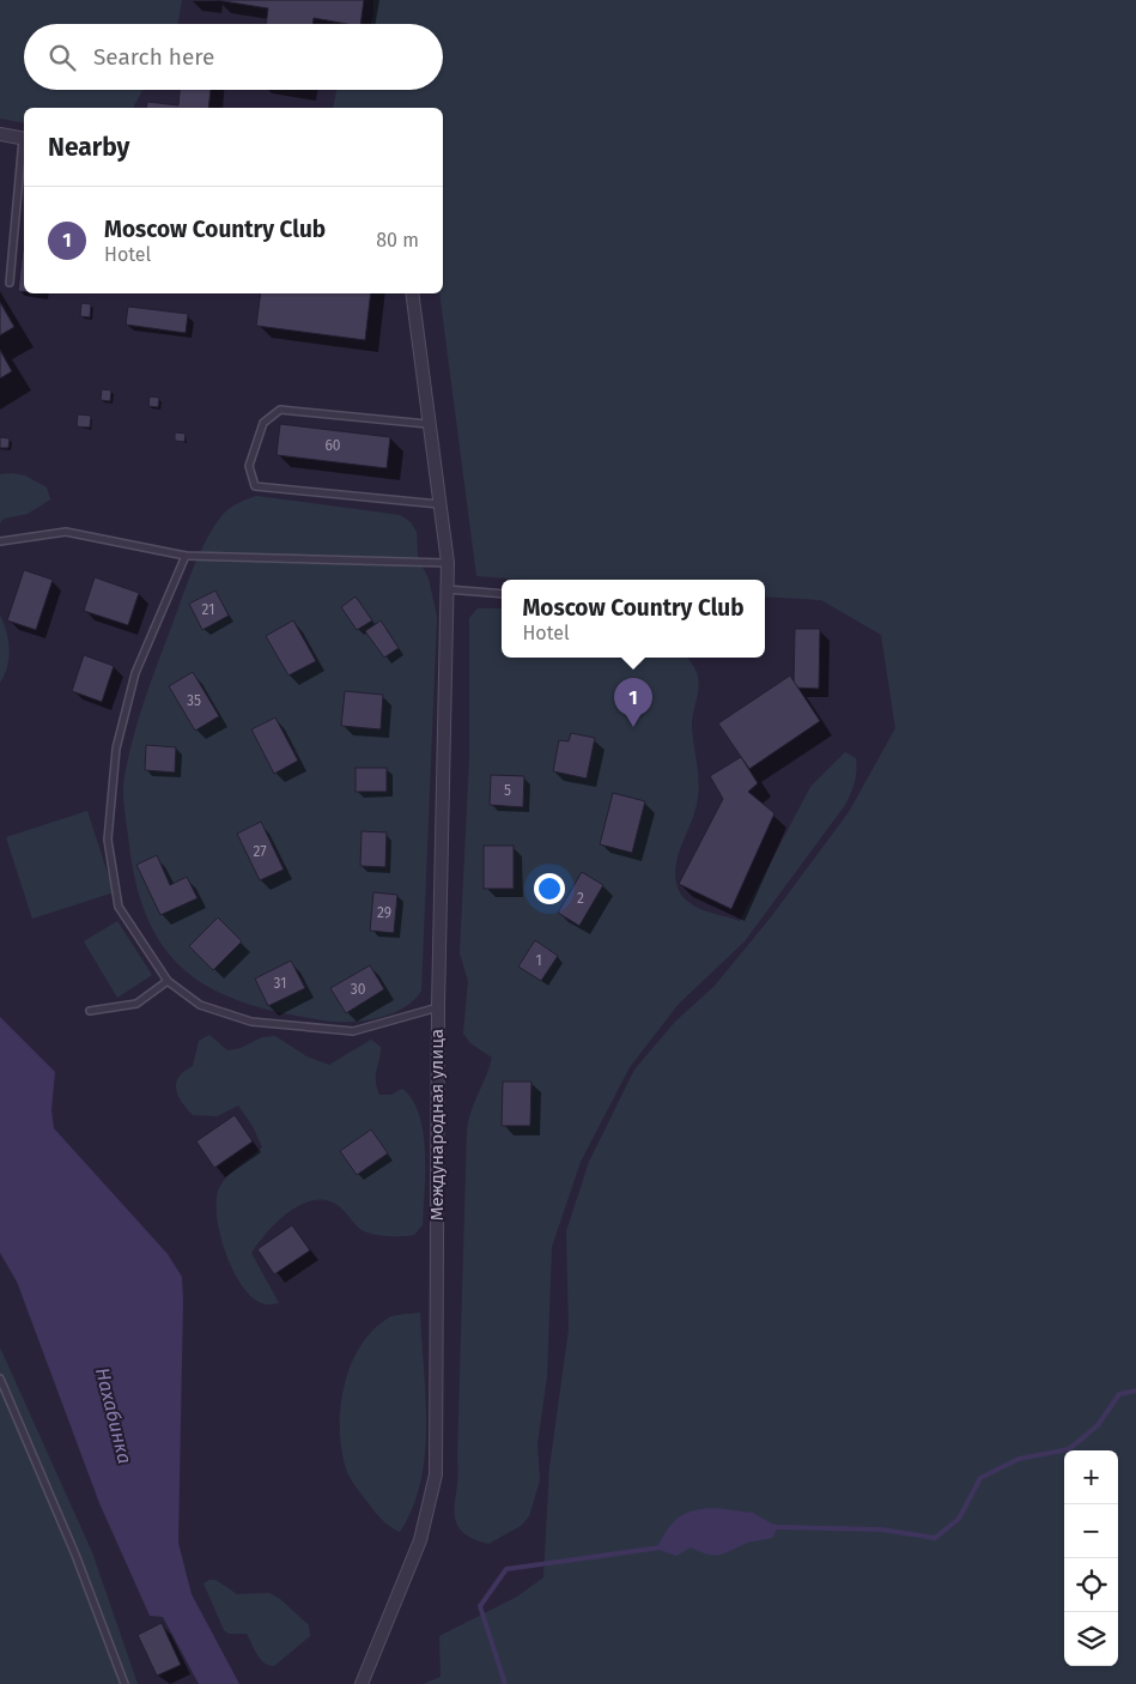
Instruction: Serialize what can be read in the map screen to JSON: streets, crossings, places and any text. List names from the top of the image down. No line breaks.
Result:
{"streets":{"street":["Международная улица"]},"water":["Нахабинка"],"house_numbers":["60","21","35","5","27","2","29","1","31","30"],"page":{"search":"Search here","heading":"Nearby","list":[{"mark":"1","name":"Moscow Country Club","note":"Hotel","value":"80 m"}],"popup":["Moscow Country Club","Hotel"],"pins":"1","map_buttons":["+","−"]}}
